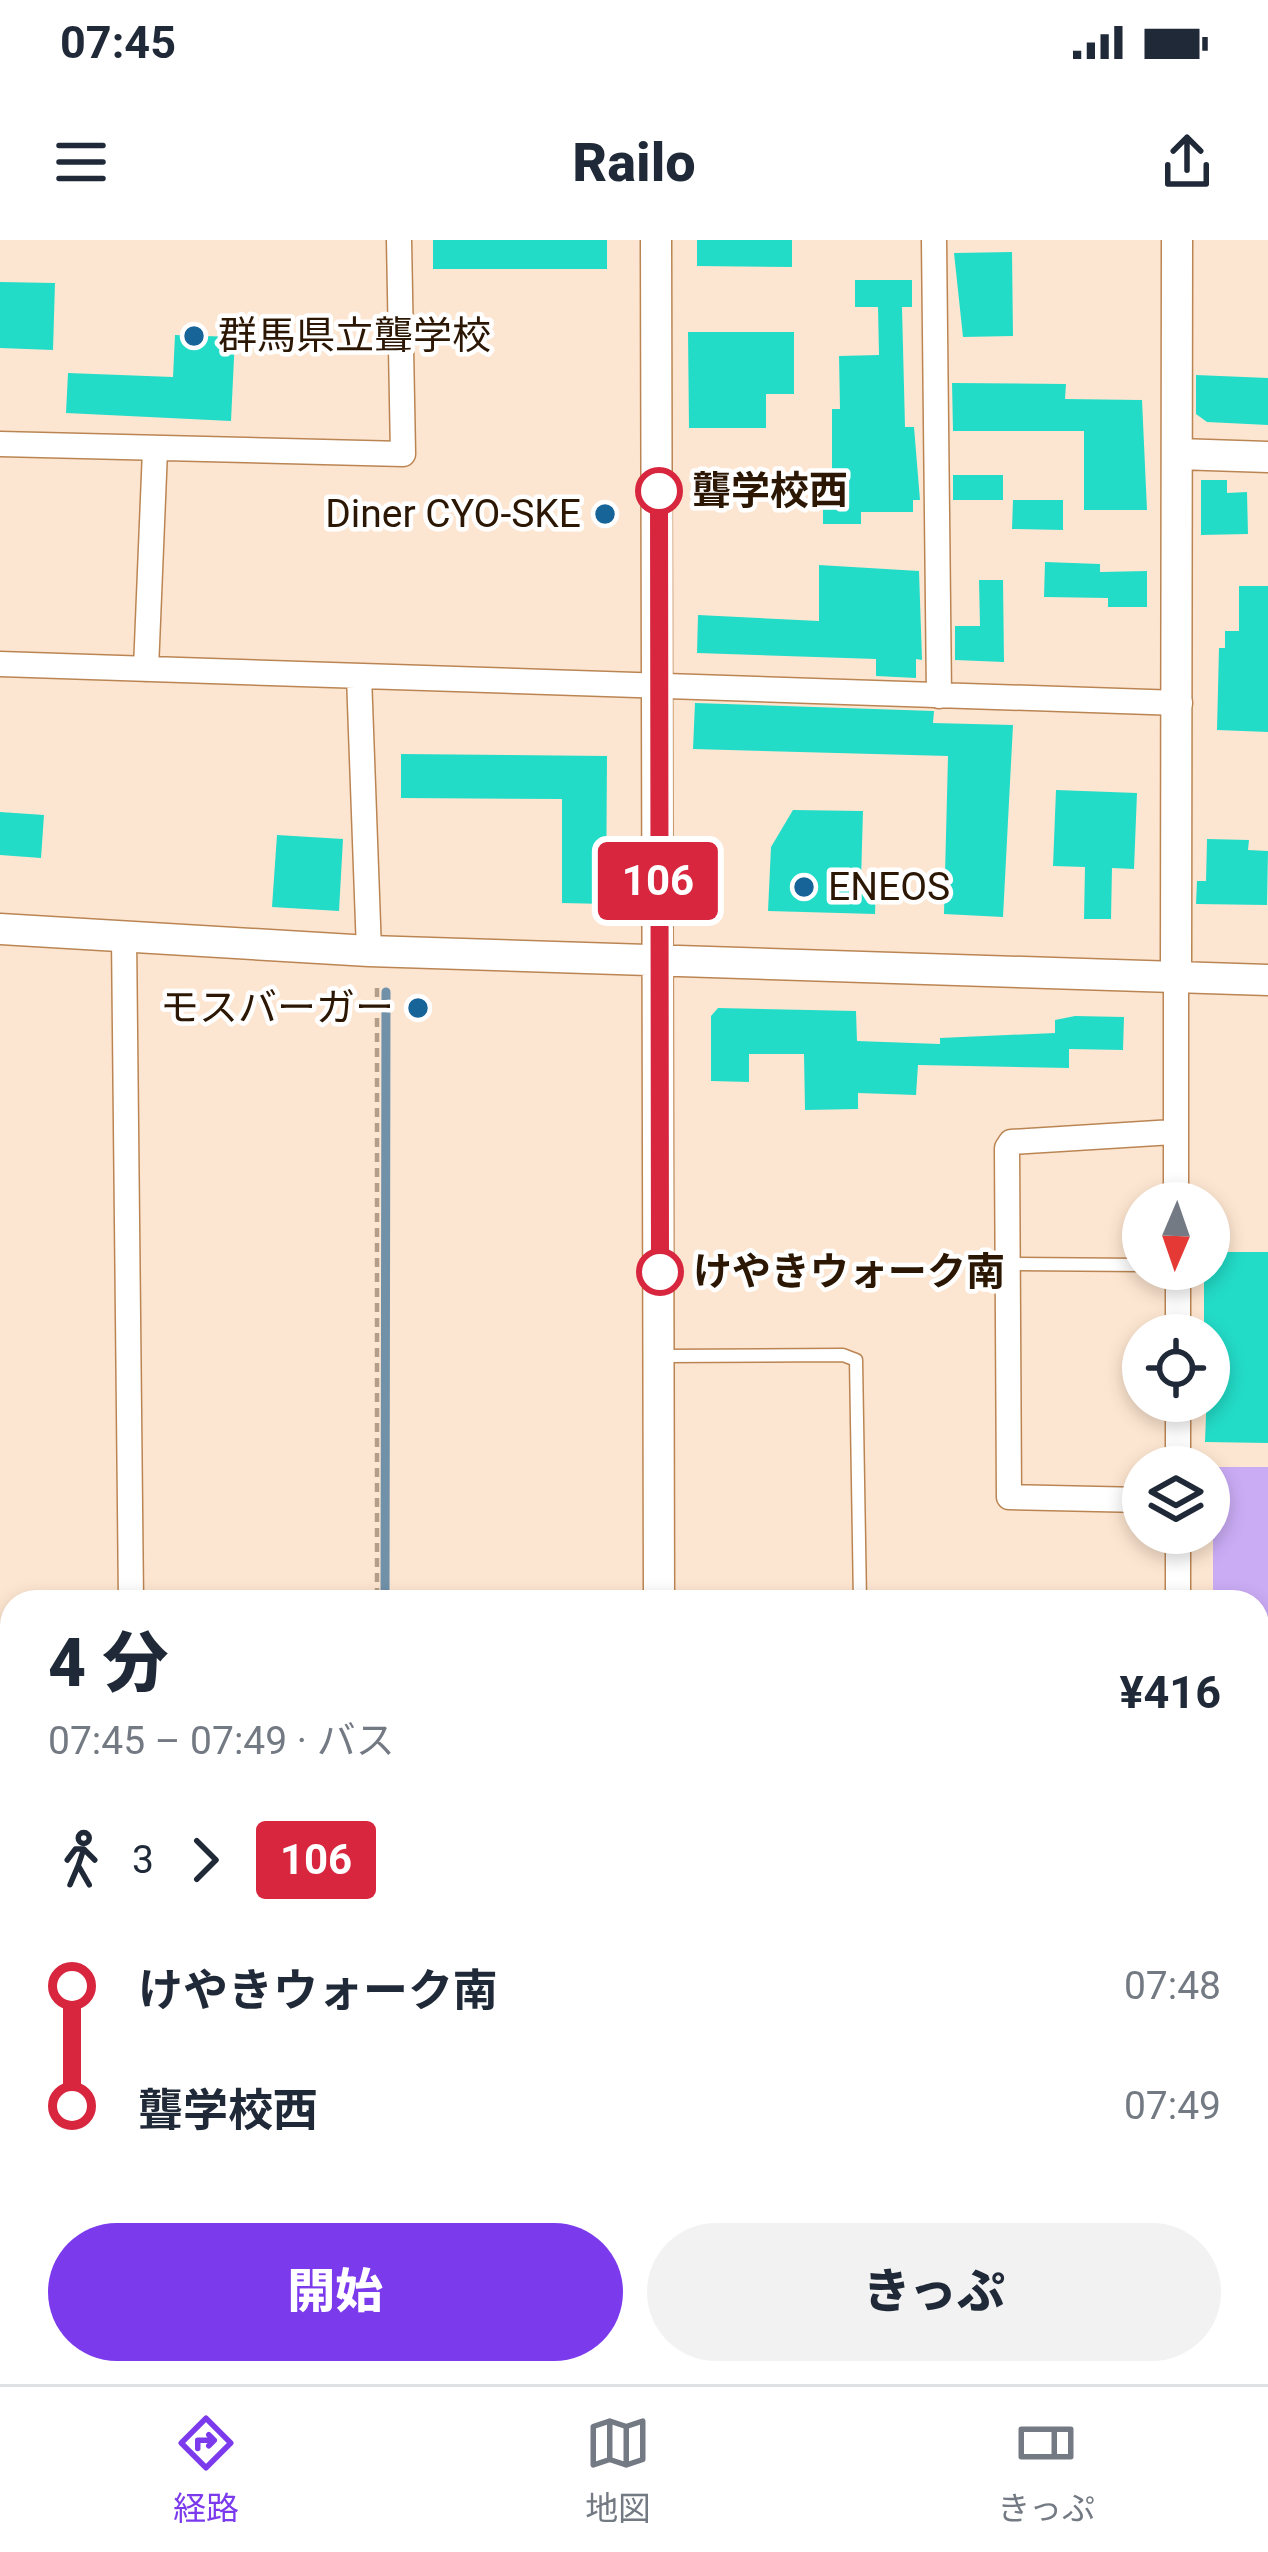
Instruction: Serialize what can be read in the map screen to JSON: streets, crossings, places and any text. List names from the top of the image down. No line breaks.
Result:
{"places":["群馬県立聾学校","聾学校西","Diner CYO-SKE","ENEOS","モスバーガー","けやきウォーク南"],"lines":["bus line 106"],"north":"bottom","page":{"status":"07:45","header":"Railo","on_map":"106","heading":["4 分","07:45 – 07:49 · バス","¥416"],"legs":["3","106"],"list":[{"name":"けやきウォーク南","value":"07:48"},{"name":"聾学校西","value":"07:49"}],"buttons":["開始","きっぷ"],"tabs":["経路","地図","きっぷ"]}}
